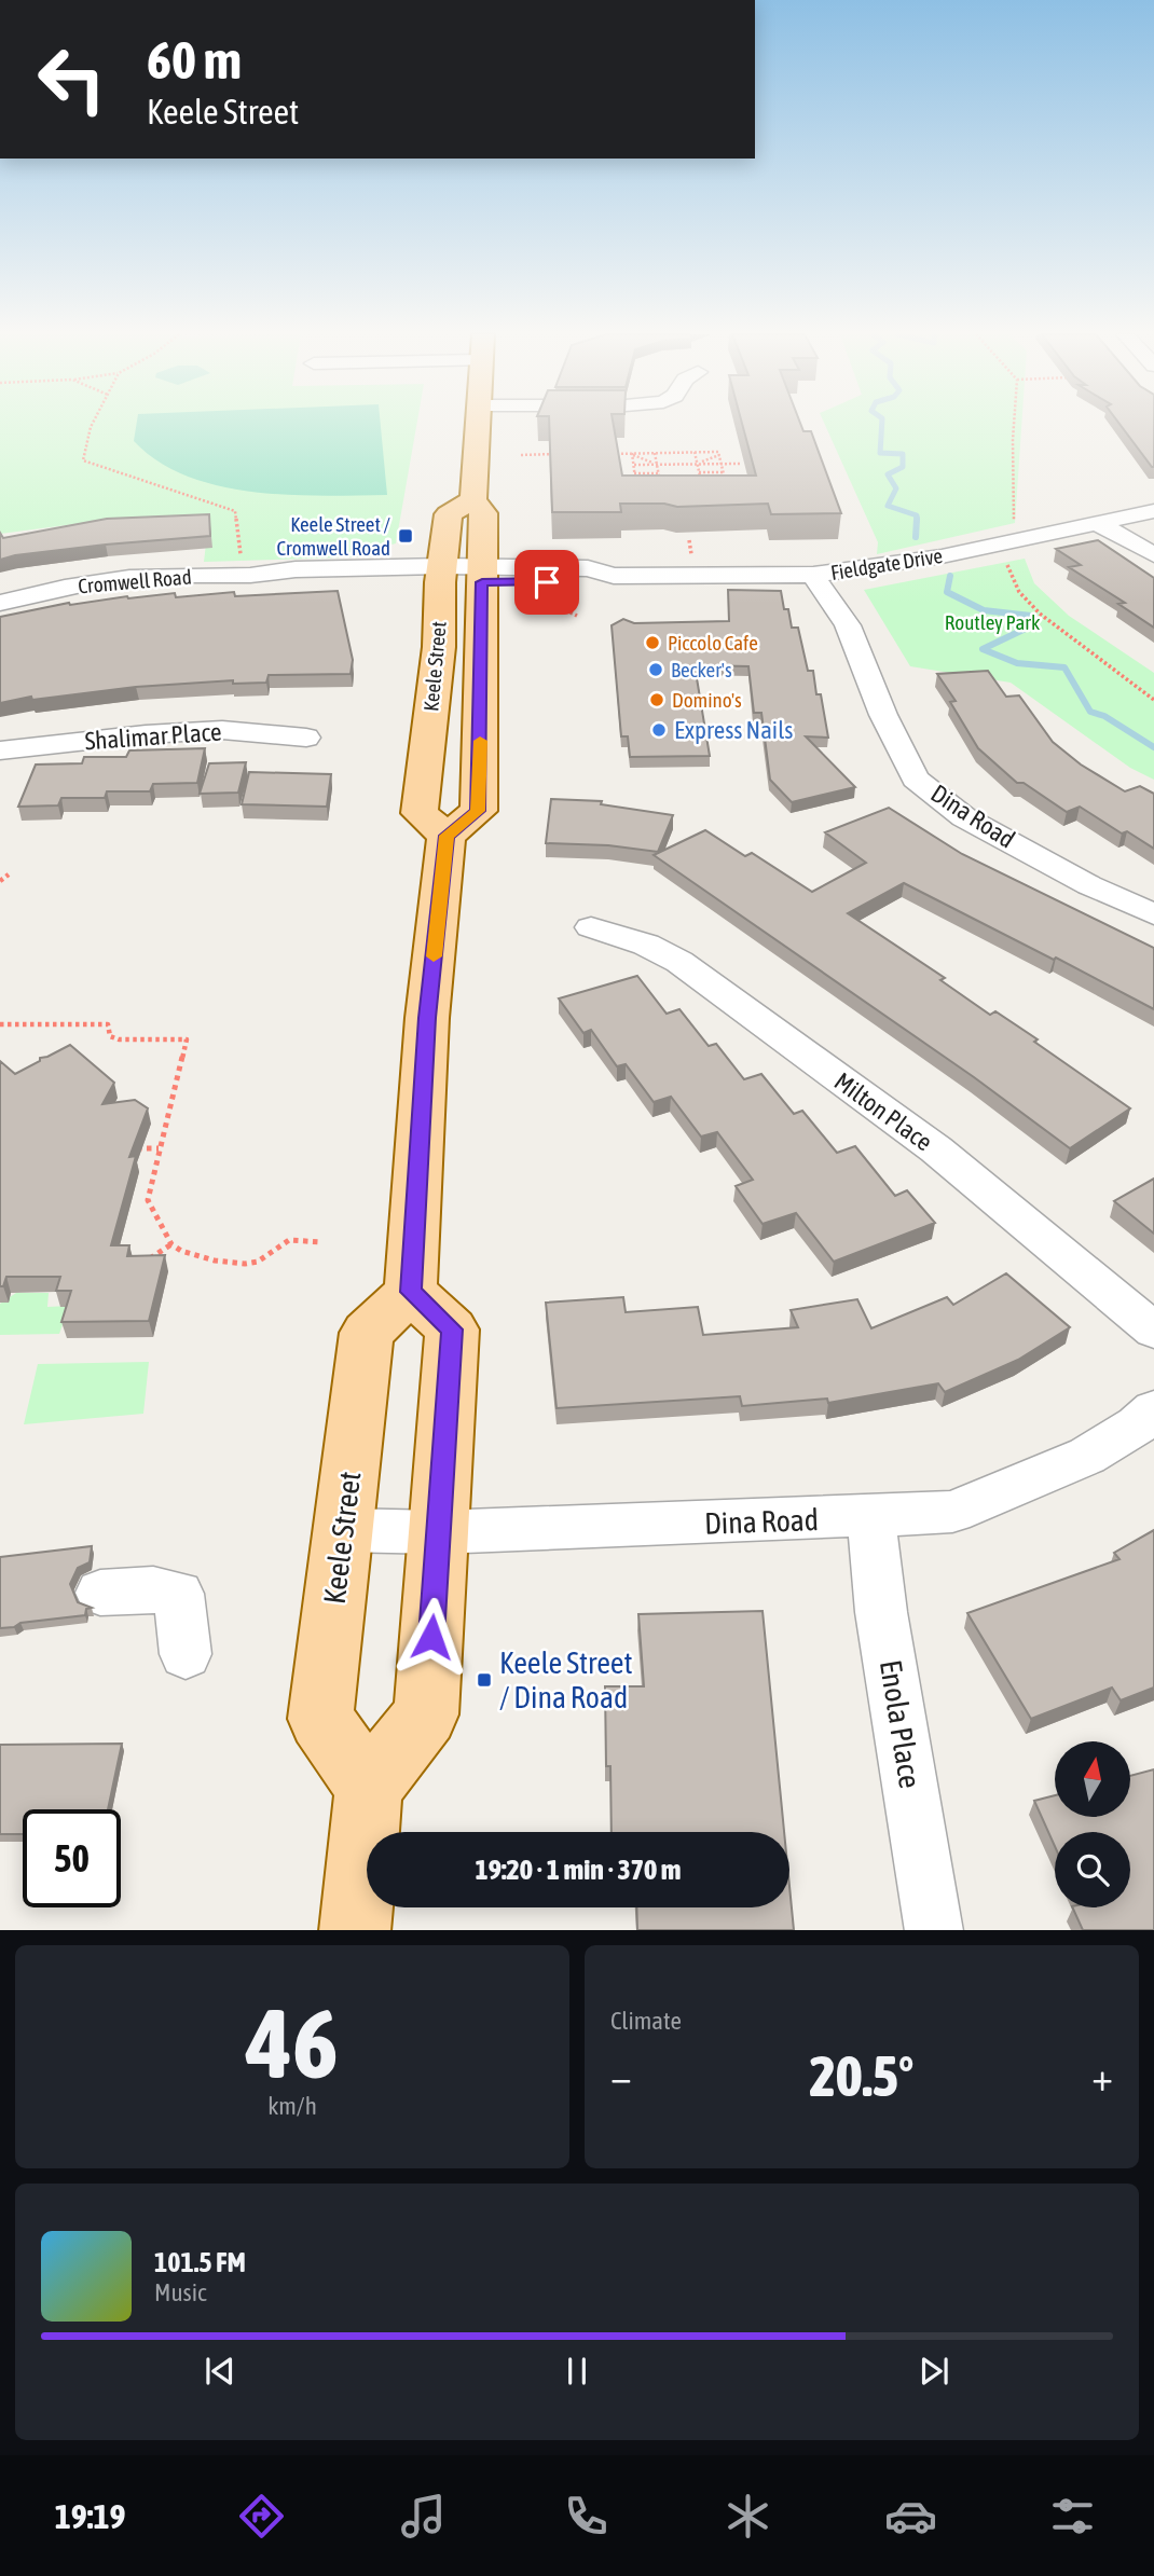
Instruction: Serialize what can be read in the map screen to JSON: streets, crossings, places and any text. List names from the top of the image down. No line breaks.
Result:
{"streets":{"main road":["Keele Street"],"street":["Fieldgate Drive","Cromwell Road","Shalimar Place","Dina Road","Milton Place","Enola Place"]},"crossings":[["Fieldgate Drive","Cromwell Road"],["Fieldgate Drive","Keele Street"],["Fieldgate Drive","Dina Road"],["Cromwell Road","Keele Street"],["Keele Street","Dina Road"],["Dina Road","Enola Place"]],"parks":["Routley Park"],"places":{"transit":["Keele Street / Cromwell Road","Keele Street / Dina Road"],"other":["Piccolo Cafe","Becker's","Domino's","Express Nails"]},"north":"top","page":{"turn":["60 m","Keele Street"],"limit":"50","trip":"19:20 · 1 min · 370 m","tile":[["46","km/h"],"Climate"],"heat":["−","20.5°","+"],"song":["101.5 FM","Music"],"tabs":"19:19"}}
